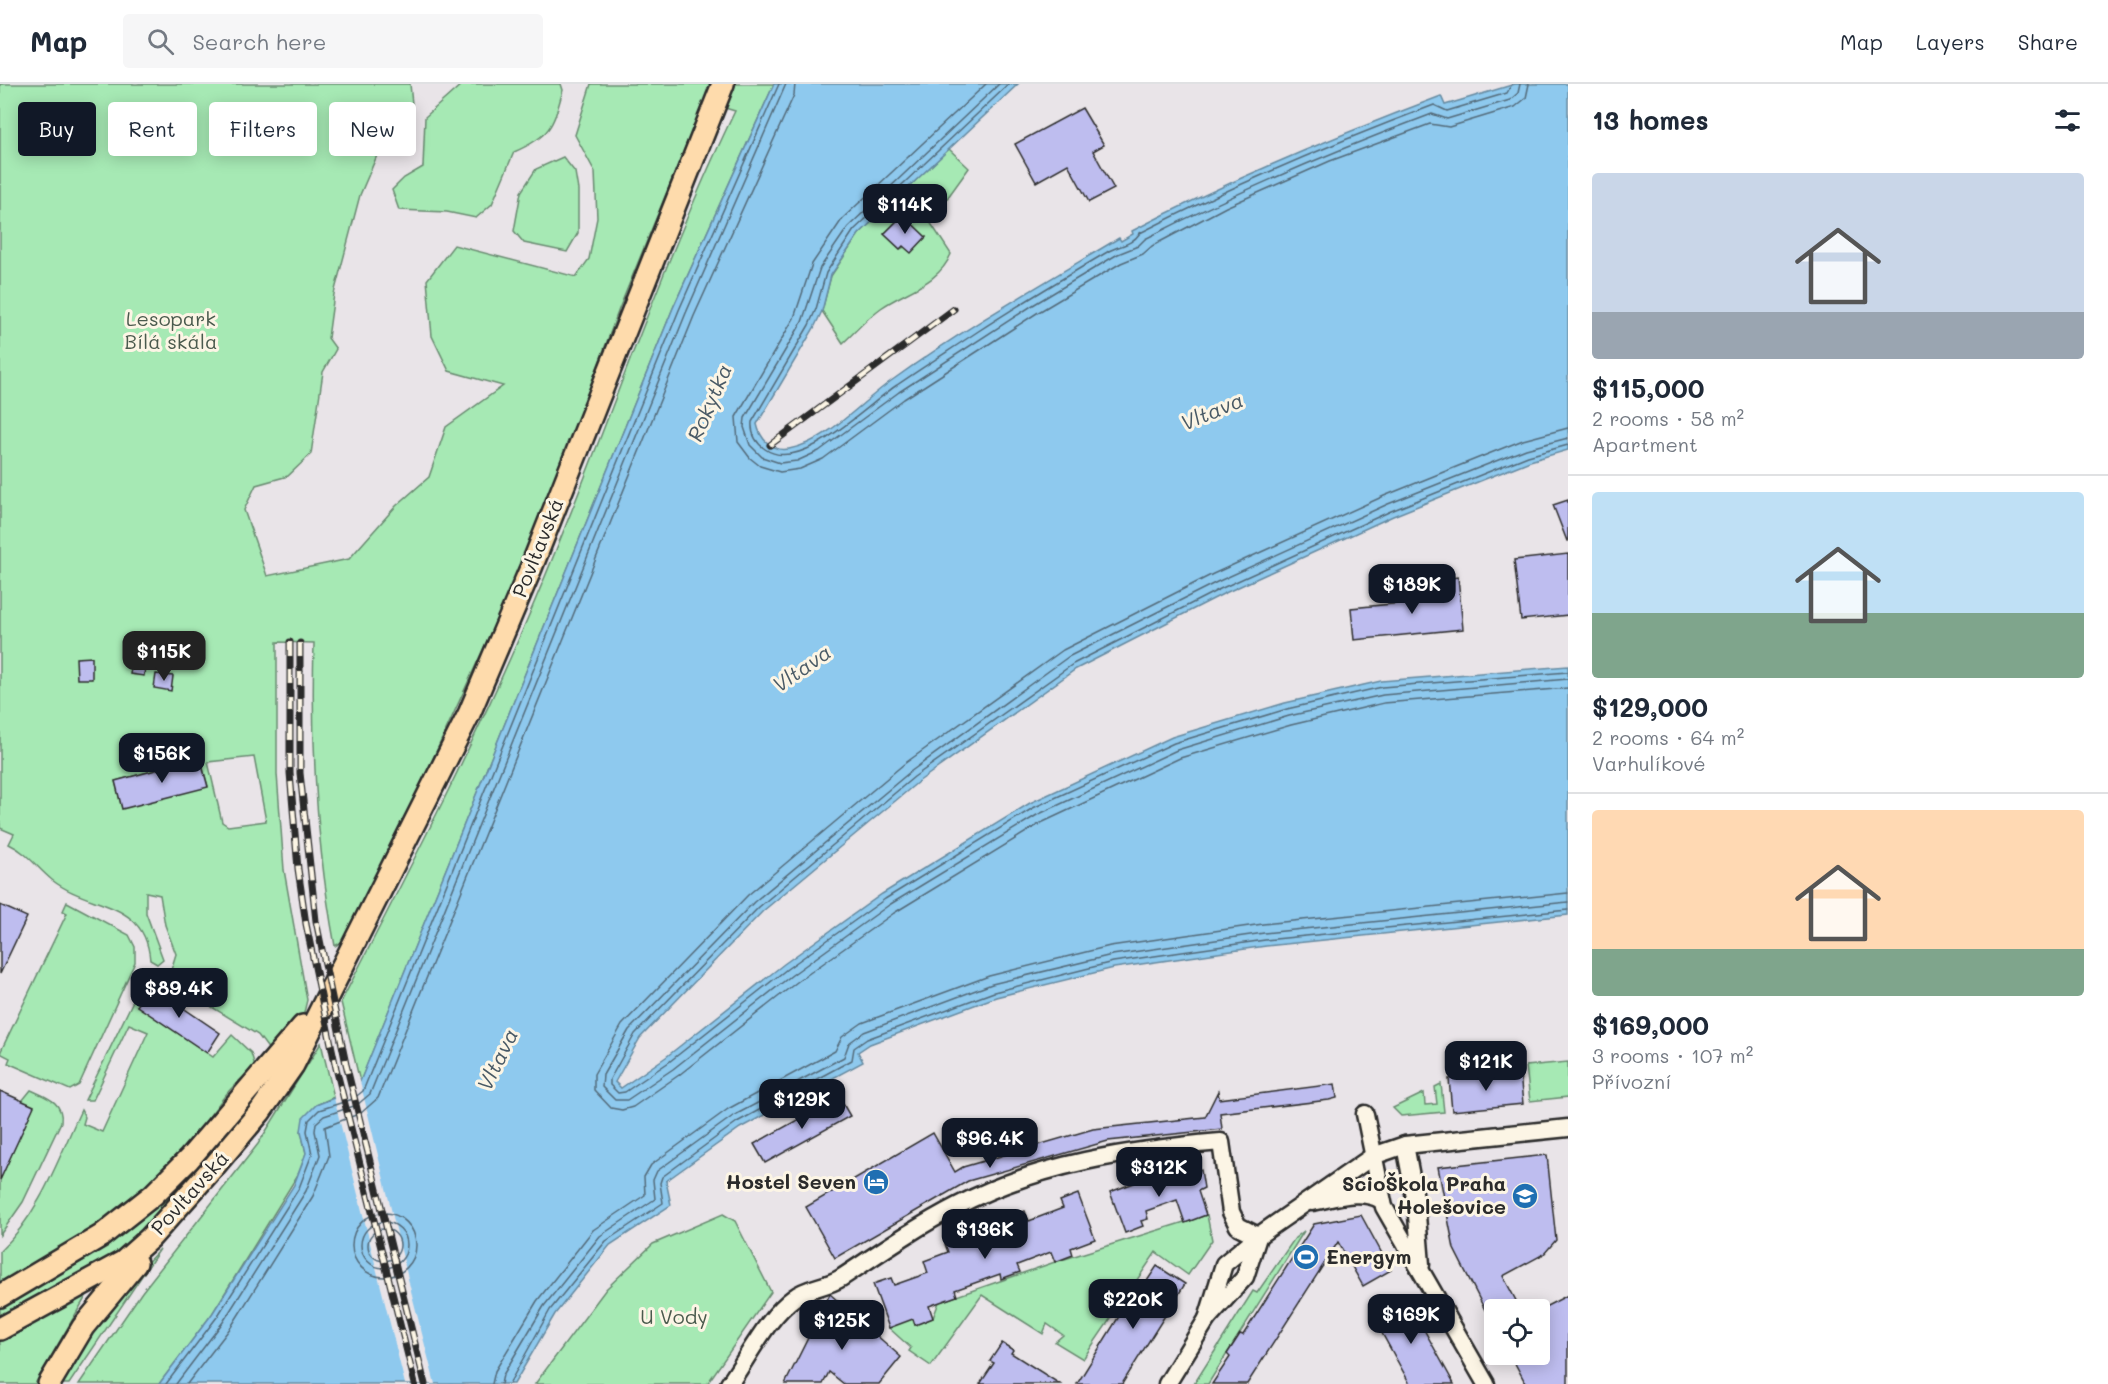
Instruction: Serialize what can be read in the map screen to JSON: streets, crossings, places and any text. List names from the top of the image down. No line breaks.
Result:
{"streets":{"main road":["Povltavská"]},"water":["Rokytka","Vltava"],"parks":["Lesopark Bílá skála","U Vody"],"places":{"hotel":["Hostel Seven"],"school or university":["ScioŠkola Praha Holešovice"],"sports":["Energym"]},"page":{"header":"Map","search":"Search here","nav":["Map","Layers","Share"],"heading":"13 homes","chip":["Buy","Rent","Filters","New"],"list":[{"name":"$115,000","note":"2 rooms · 58 m² · Apartment"},{"name":"$129,000","note":"2 rooms · 64 m² · Varhulíkové"},{"name":"$169,000","note":"3 rooms · 107 m² · Přívozní"}],"price":["$114K","$189K","$115K","$156K","$89.4K","$121K","$129K","$96.4K","$312K","$136K","$220K","$169K","$125K"]}}
